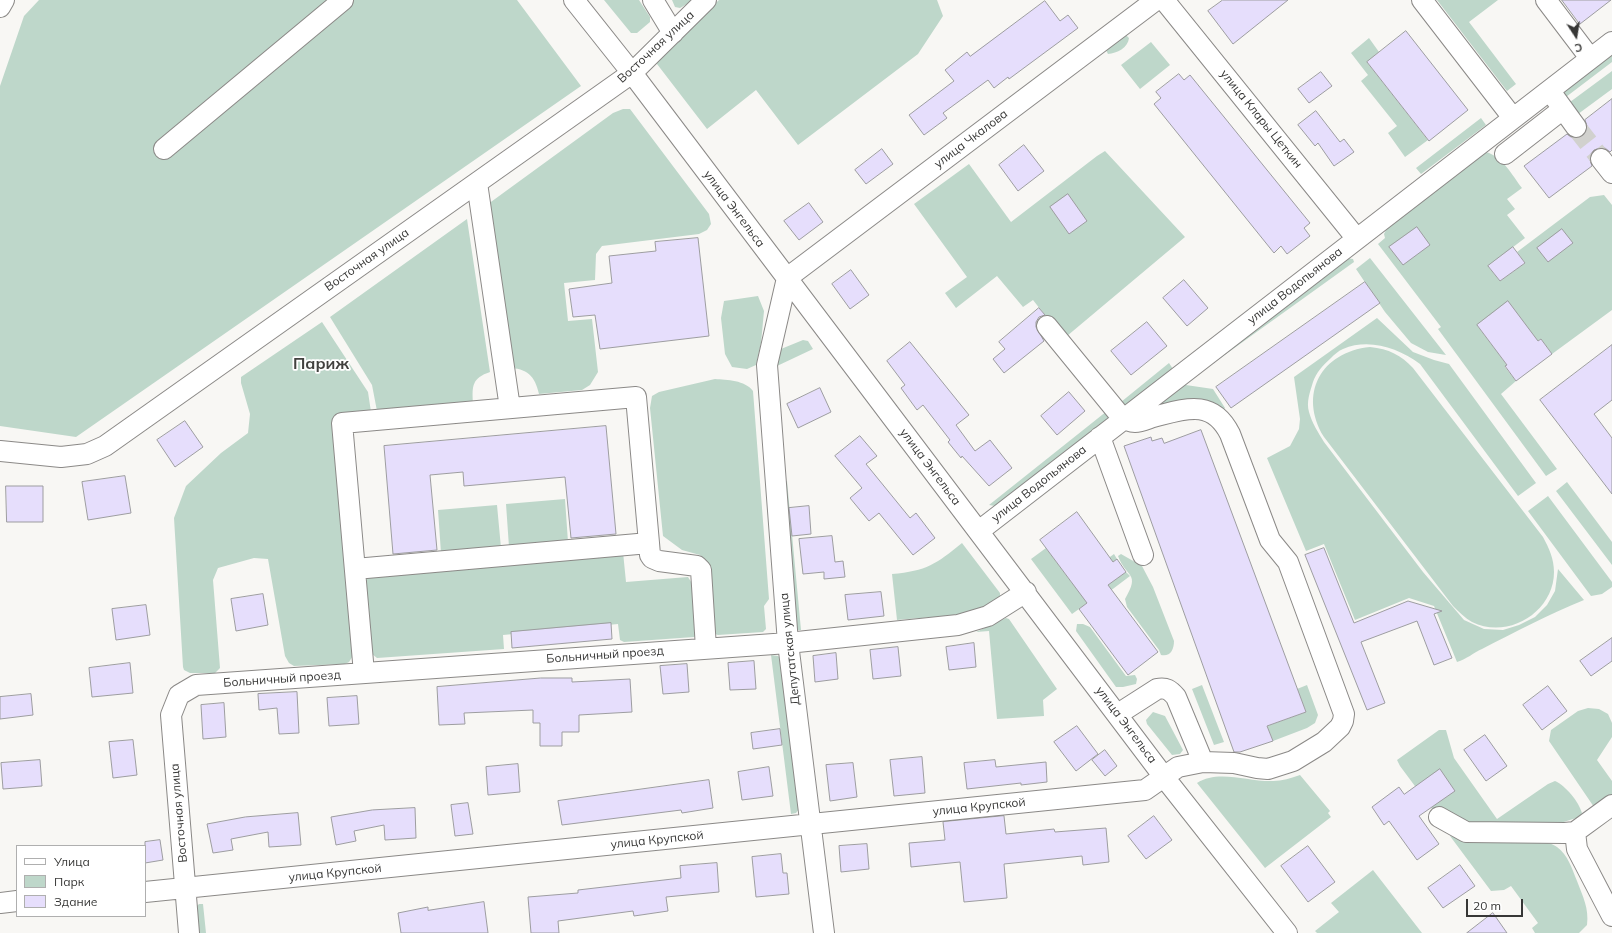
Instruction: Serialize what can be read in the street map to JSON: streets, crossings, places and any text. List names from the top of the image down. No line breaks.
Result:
{"streets":{"street":["Восточная улица","улица Клары Цеткин","улица Чкалова","улица Энгельса","улица Водопьянова","Депутатская улица","Больничный проезд","улица Крупской"]},"crossings":[["Восточная улица","улица Энгельса"],["Восточная улица","Больничный проезд"],["Восточная улица","улица Крупской"],["улица Клары Цеткин","улица Водопьянова"],["улица Чкалова","улица Энгельса"],["улица Чкалова","Депутатская улица"],["улица Энгельса","улица Водопьянова"],["улица Энгельса","Депутатская улица"],["улица Энгельса","Больничный проезд"],["улица Энгельса","улица Крупской"],["улица Водопьянова","улица Крупской"],["Депутатская улица","Больничный проезд"],["Депутатская улица","улица Крупской"]],"districts":["Париж"],"legend":["Улица","Парк","Здание"],"scale_bar":"20 m","north":"bottom"}
